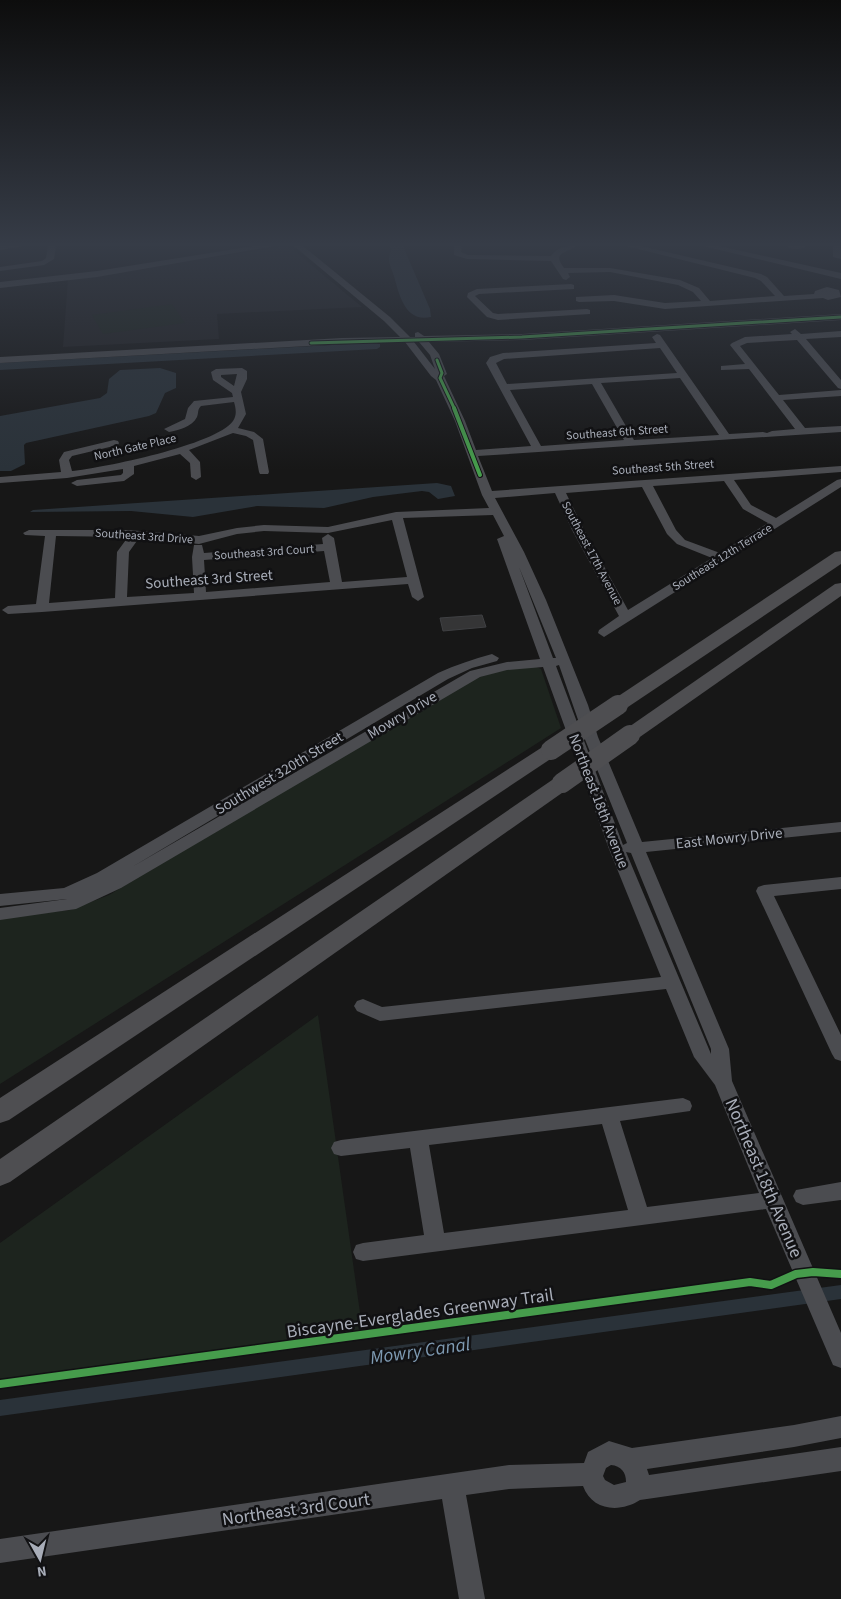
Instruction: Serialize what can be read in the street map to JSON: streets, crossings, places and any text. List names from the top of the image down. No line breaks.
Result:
{"streets":{"street":["Southeast 6th Street","North Gate Place","Southeast 5th Street","Southeast 3rd Drive","Southeast 3rd Court","Southeast 17th Avenue","Southeast 12th Terrace","Southeast 3rd Street","Mowry Drive","Southwest 320th Street","Northeast 18th Avenue","East Mowry Drive","Northeast 3rd Court"],"cycle path":["Biscayne-Everglades Greenway Trail"]},"crossings":[["Southeast 6th Street","Northeast 18th Avenue"],["Southeast 5th Street","Southeast 3rd Drive"],["Southeast 5th Street","Southeast 17th Avenue"],["Southeast 5th Street","Northeast 18th Avenue"],["Southeast 3rd Drive","Northeast 18th Avenue"],["Southeast 17th Avenue","Southeast 12th Terrace"],["Mowry Drive","Southwest 320th Street"],["Mowry Drive","Northeast 18th Avenue"],["Southwest 320th Street","Northeast 18th Avenue"],["Northeast 18th Avenue","East Mowry Drive"]],"water":["Mowry Canal"],"north":"bottom"}
